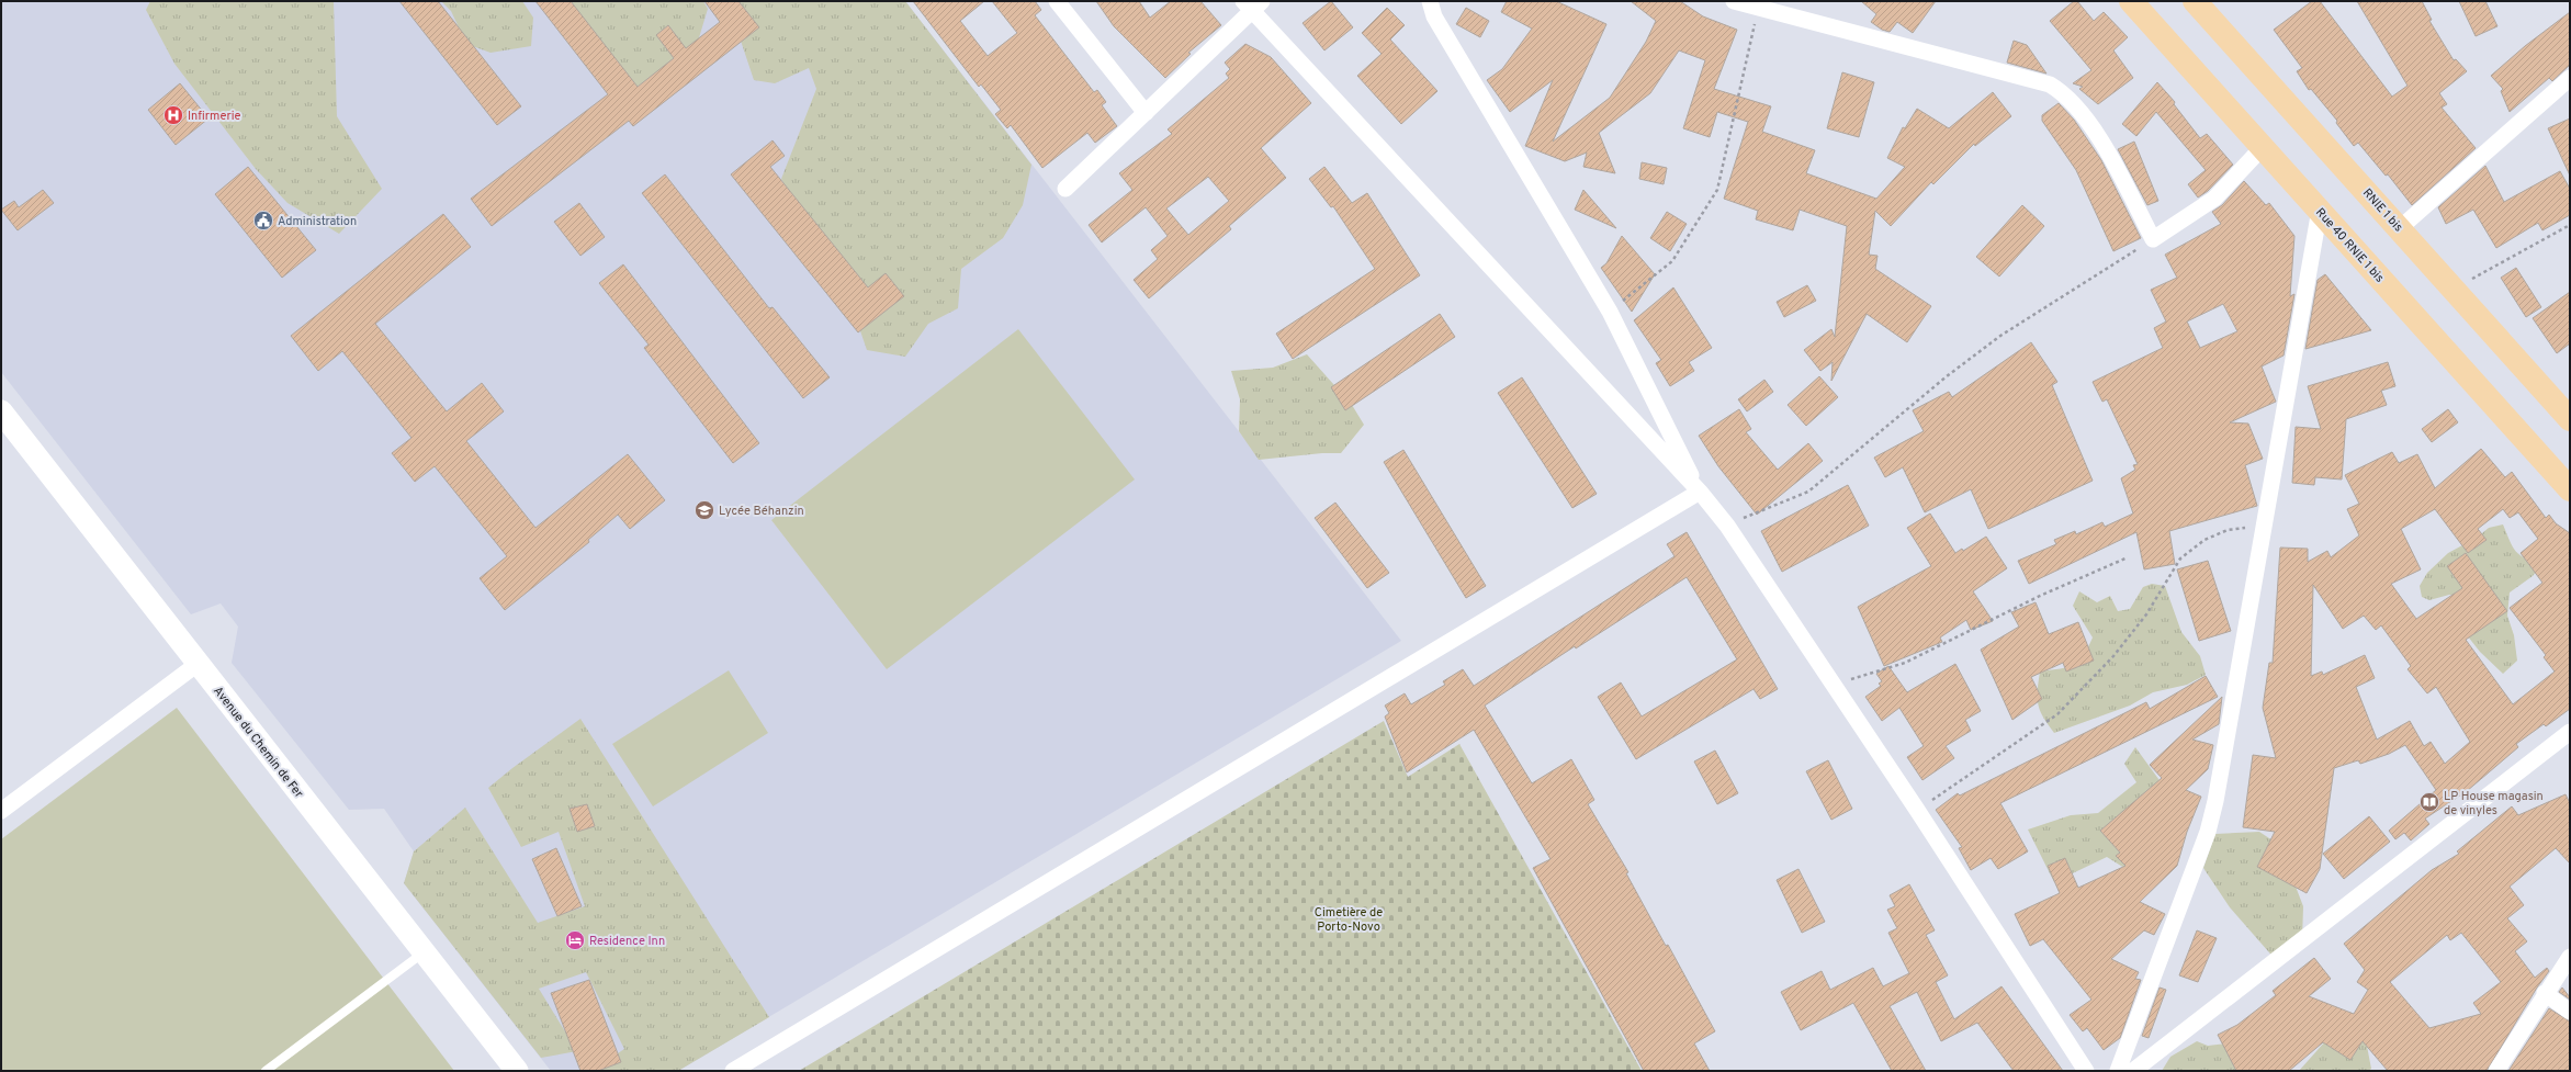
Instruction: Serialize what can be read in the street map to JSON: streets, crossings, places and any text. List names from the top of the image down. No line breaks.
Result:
{"streets":{"main road":["RNIE 1 bis","Rue 40 RNIE 1 bis"],"street":["Avenue du Chemin de Fer"]},"parks":["Cimetière de Porto-Novo"],"places":{"hospital":["Infirmerie"],"public building":["Administration"],"school or university":["Lycée Béhanzin"],"library":["LP House magasin de vinyles"],"hotel":["Residence Inn"]}}
